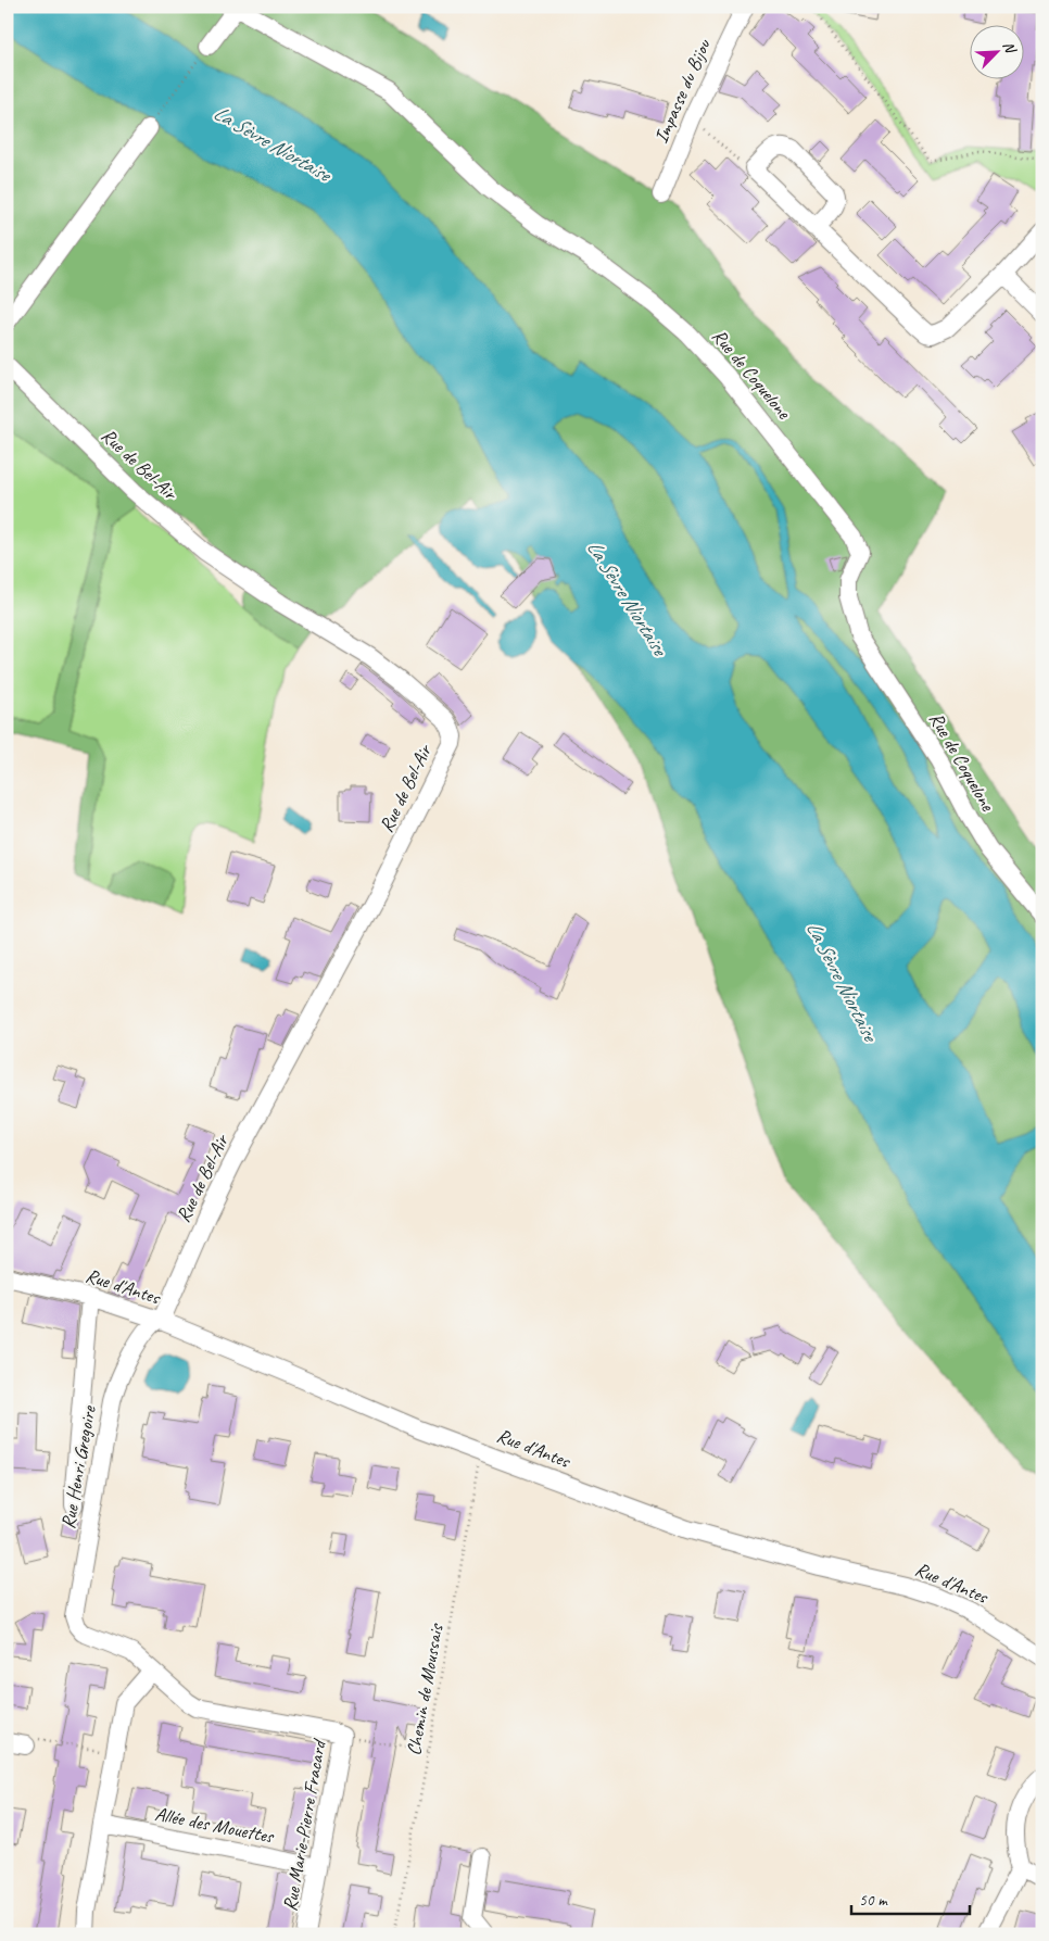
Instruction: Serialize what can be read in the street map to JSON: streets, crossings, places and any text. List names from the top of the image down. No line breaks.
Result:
{"streets":{"street":["Impasse du Bijou","Rue de Coquelone","Rue de Bel-Air","Rue d'Antes","Rue Henri Gregoire","Allée des Mouettes","Rue Marie-Pierre Fracard"],"path":["Chemin de Moussais"]},"crossings":[["Rue de Bel-Air","Rue d'Antes"],["Rue de Bel-Air","Rue Henri Gregoire"],["Rue d'Antes","Rue Henri Gregoire"],["Rue d'Antes","Chemin de Moussais"],["Rue Henri Gregoire","Rue Marie-Pierre Fracard"],["Allée des Mouettes","Rue Marie-Pierre Fracard"]],"water":["La Sèvre Niortaise"],"scale_bar":"50 m","north":"top right"}
